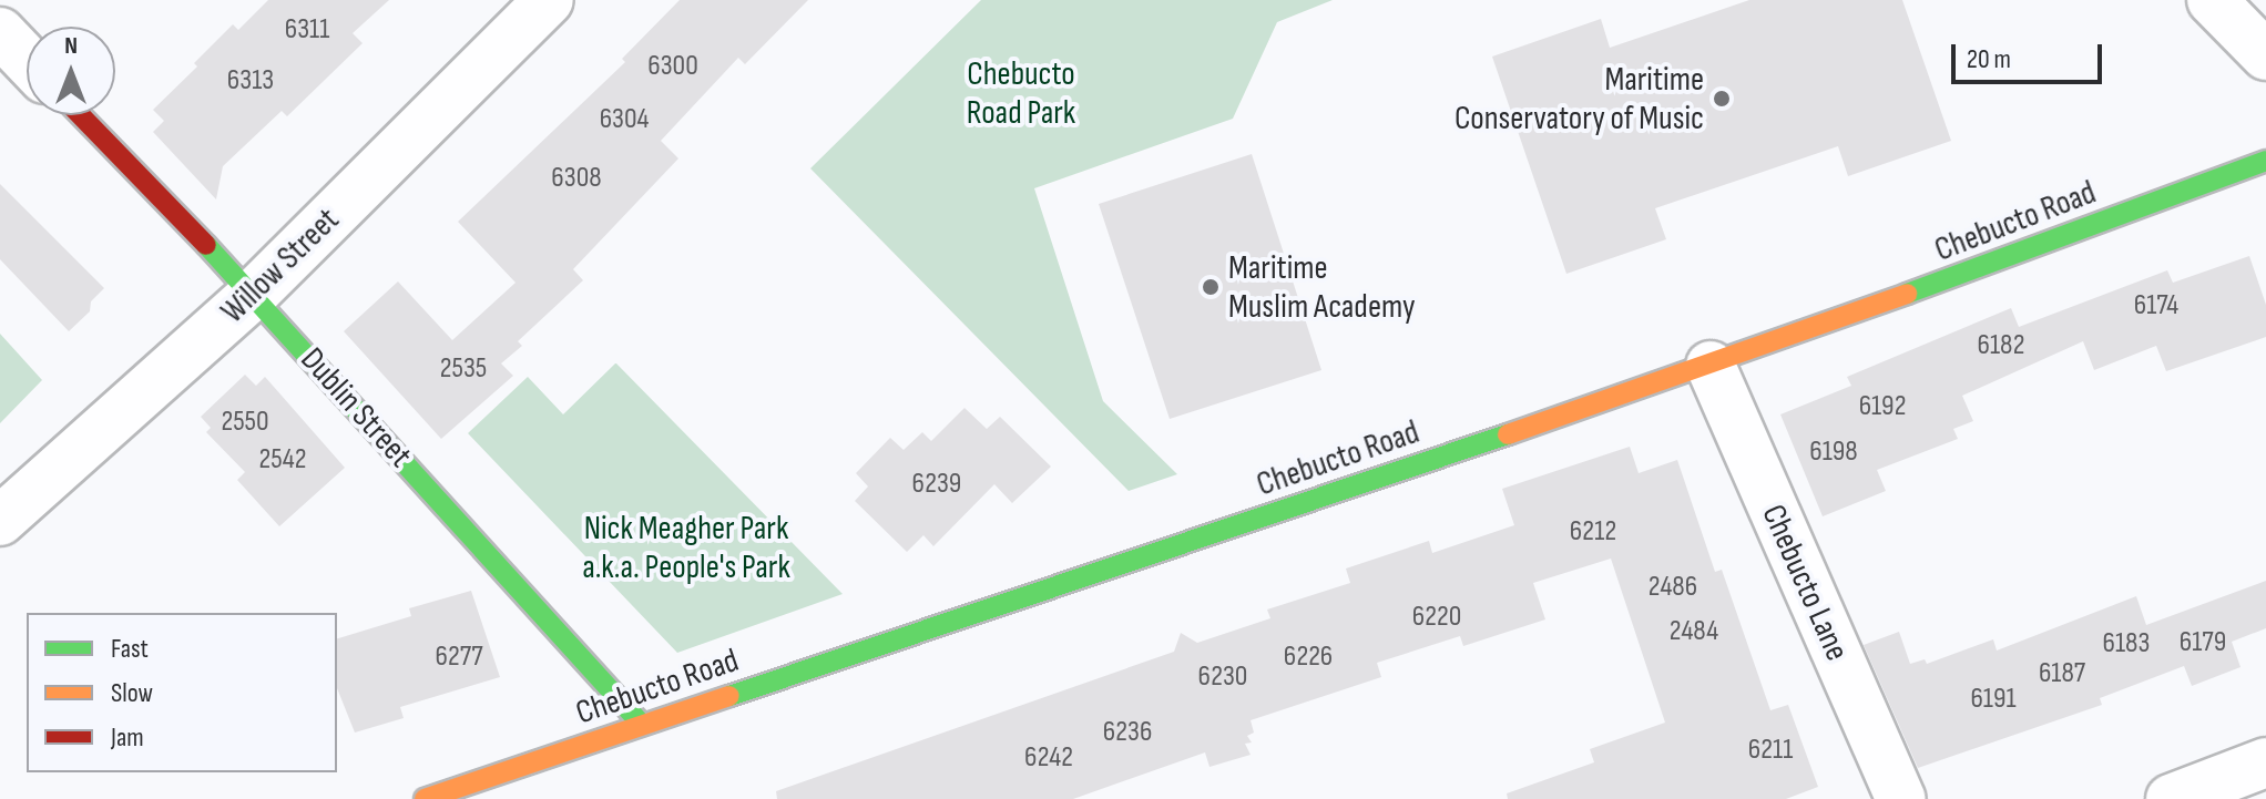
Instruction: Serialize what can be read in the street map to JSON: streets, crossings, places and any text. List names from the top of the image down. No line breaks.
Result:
{"streets":{"street":["Chebucto Road","Willow Street","Dublin Street","Chebucto Lane"]},"crossings":[["Chebucto Road","Dublin Street"],["Chebucto Road","Chebucto Lane"],["Willow Street","Dublin Street"]],"parks":["Chebucto Road Park","Nick Meagher Park a.k.a. People's Park"],"places":["Maritime Conservatory of Music","Maritime Muslim Academy"],"house_numbers":["6311","6300","6313","6304","6308","6174","6182","2535","6192","2550","6198","2542","6239","6212","2486","6220","2484","6179","6183","6277","6226","6187","6230","6191","6236","6211","6242"],"legend":["Fast","Slow","Jam"],"scale_bar":"20 m","north":"top"}
